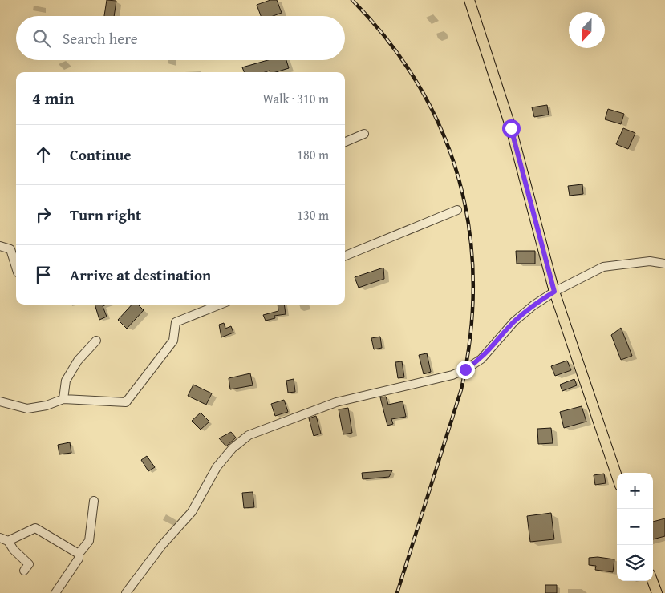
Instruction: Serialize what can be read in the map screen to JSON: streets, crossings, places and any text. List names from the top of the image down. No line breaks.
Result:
{"north":"bottom","page":{"search":"Search here","heading":["4 min","Walk · 310 m"],"list":[["Continue","180 m"],["Turn right","130 m"],"Arrive at destination"],"map_buttons":["+","−"]}}
